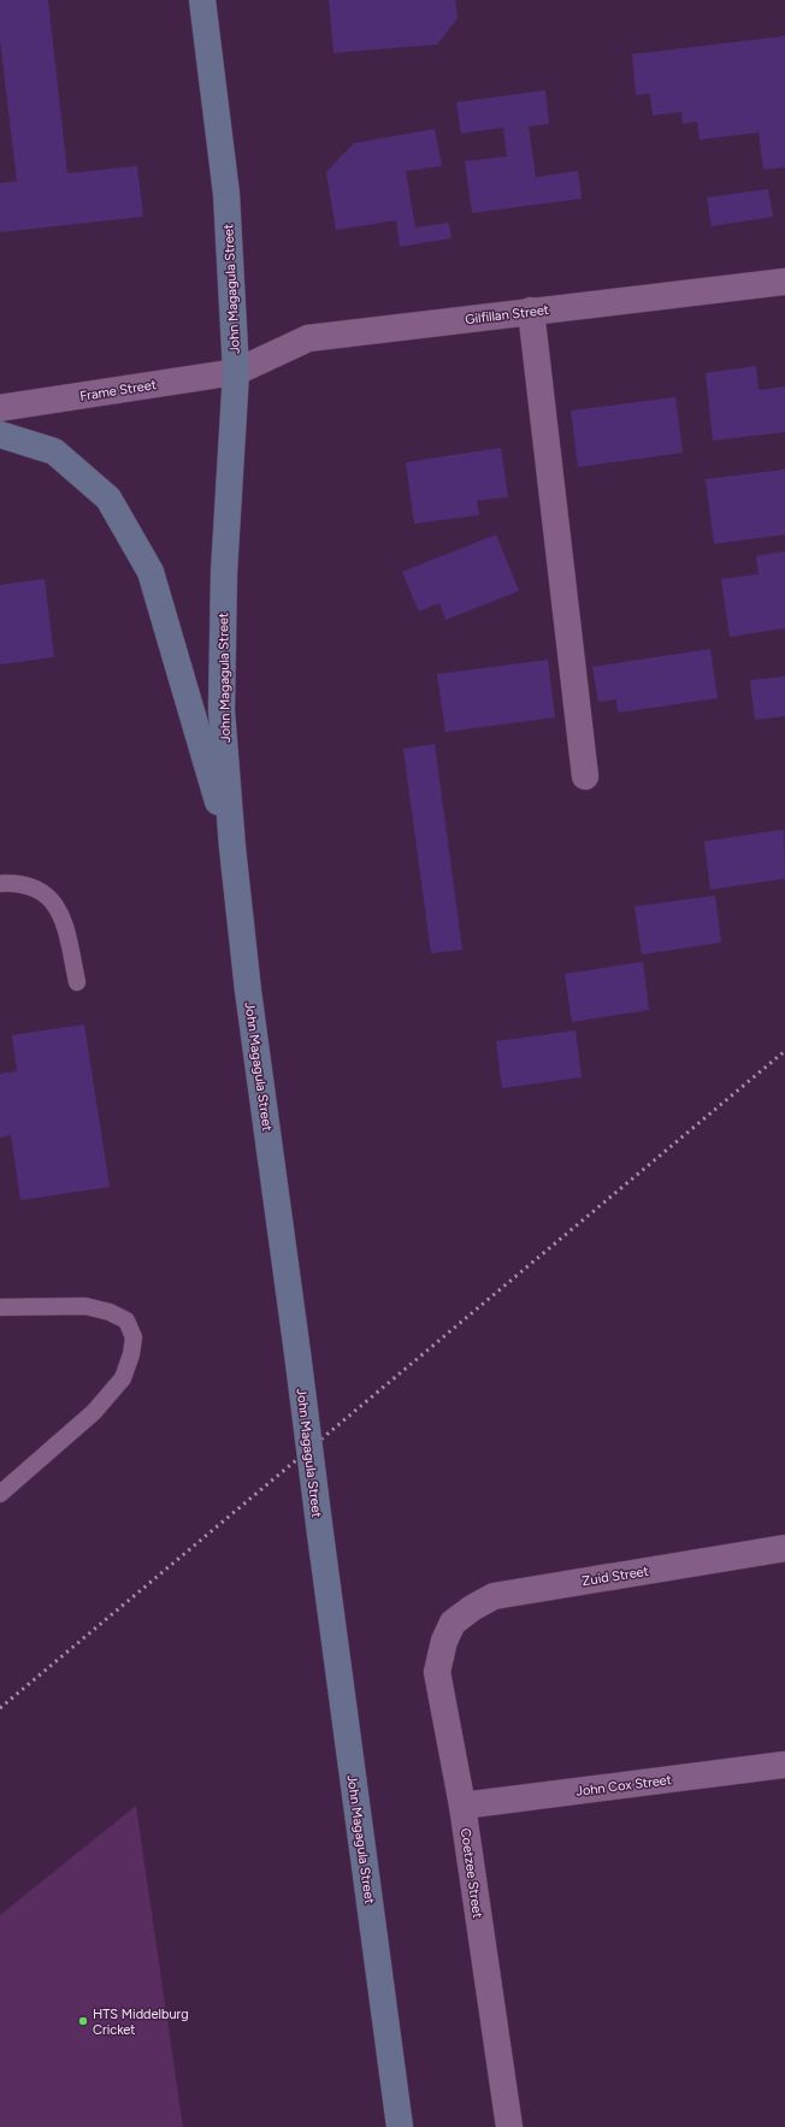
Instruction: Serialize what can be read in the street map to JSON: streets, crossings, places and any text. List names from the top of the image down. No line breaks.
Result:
{"streets":{"street":["John Magagula Street","Gilfillan Street","Frame Street","Zuid Street","John Cox Street","Coetzee Street"]},"crossings":[["John Magagula Street","Gilfillan Street"],["John Magagula Street","Frame Street"],["Gilfillan Street","Frame Street"],["Zuid Street","Coetzee Street"],["John Cox Street","Coetzee Street"]],"places":["HTS Middelburg Cricket"]}
